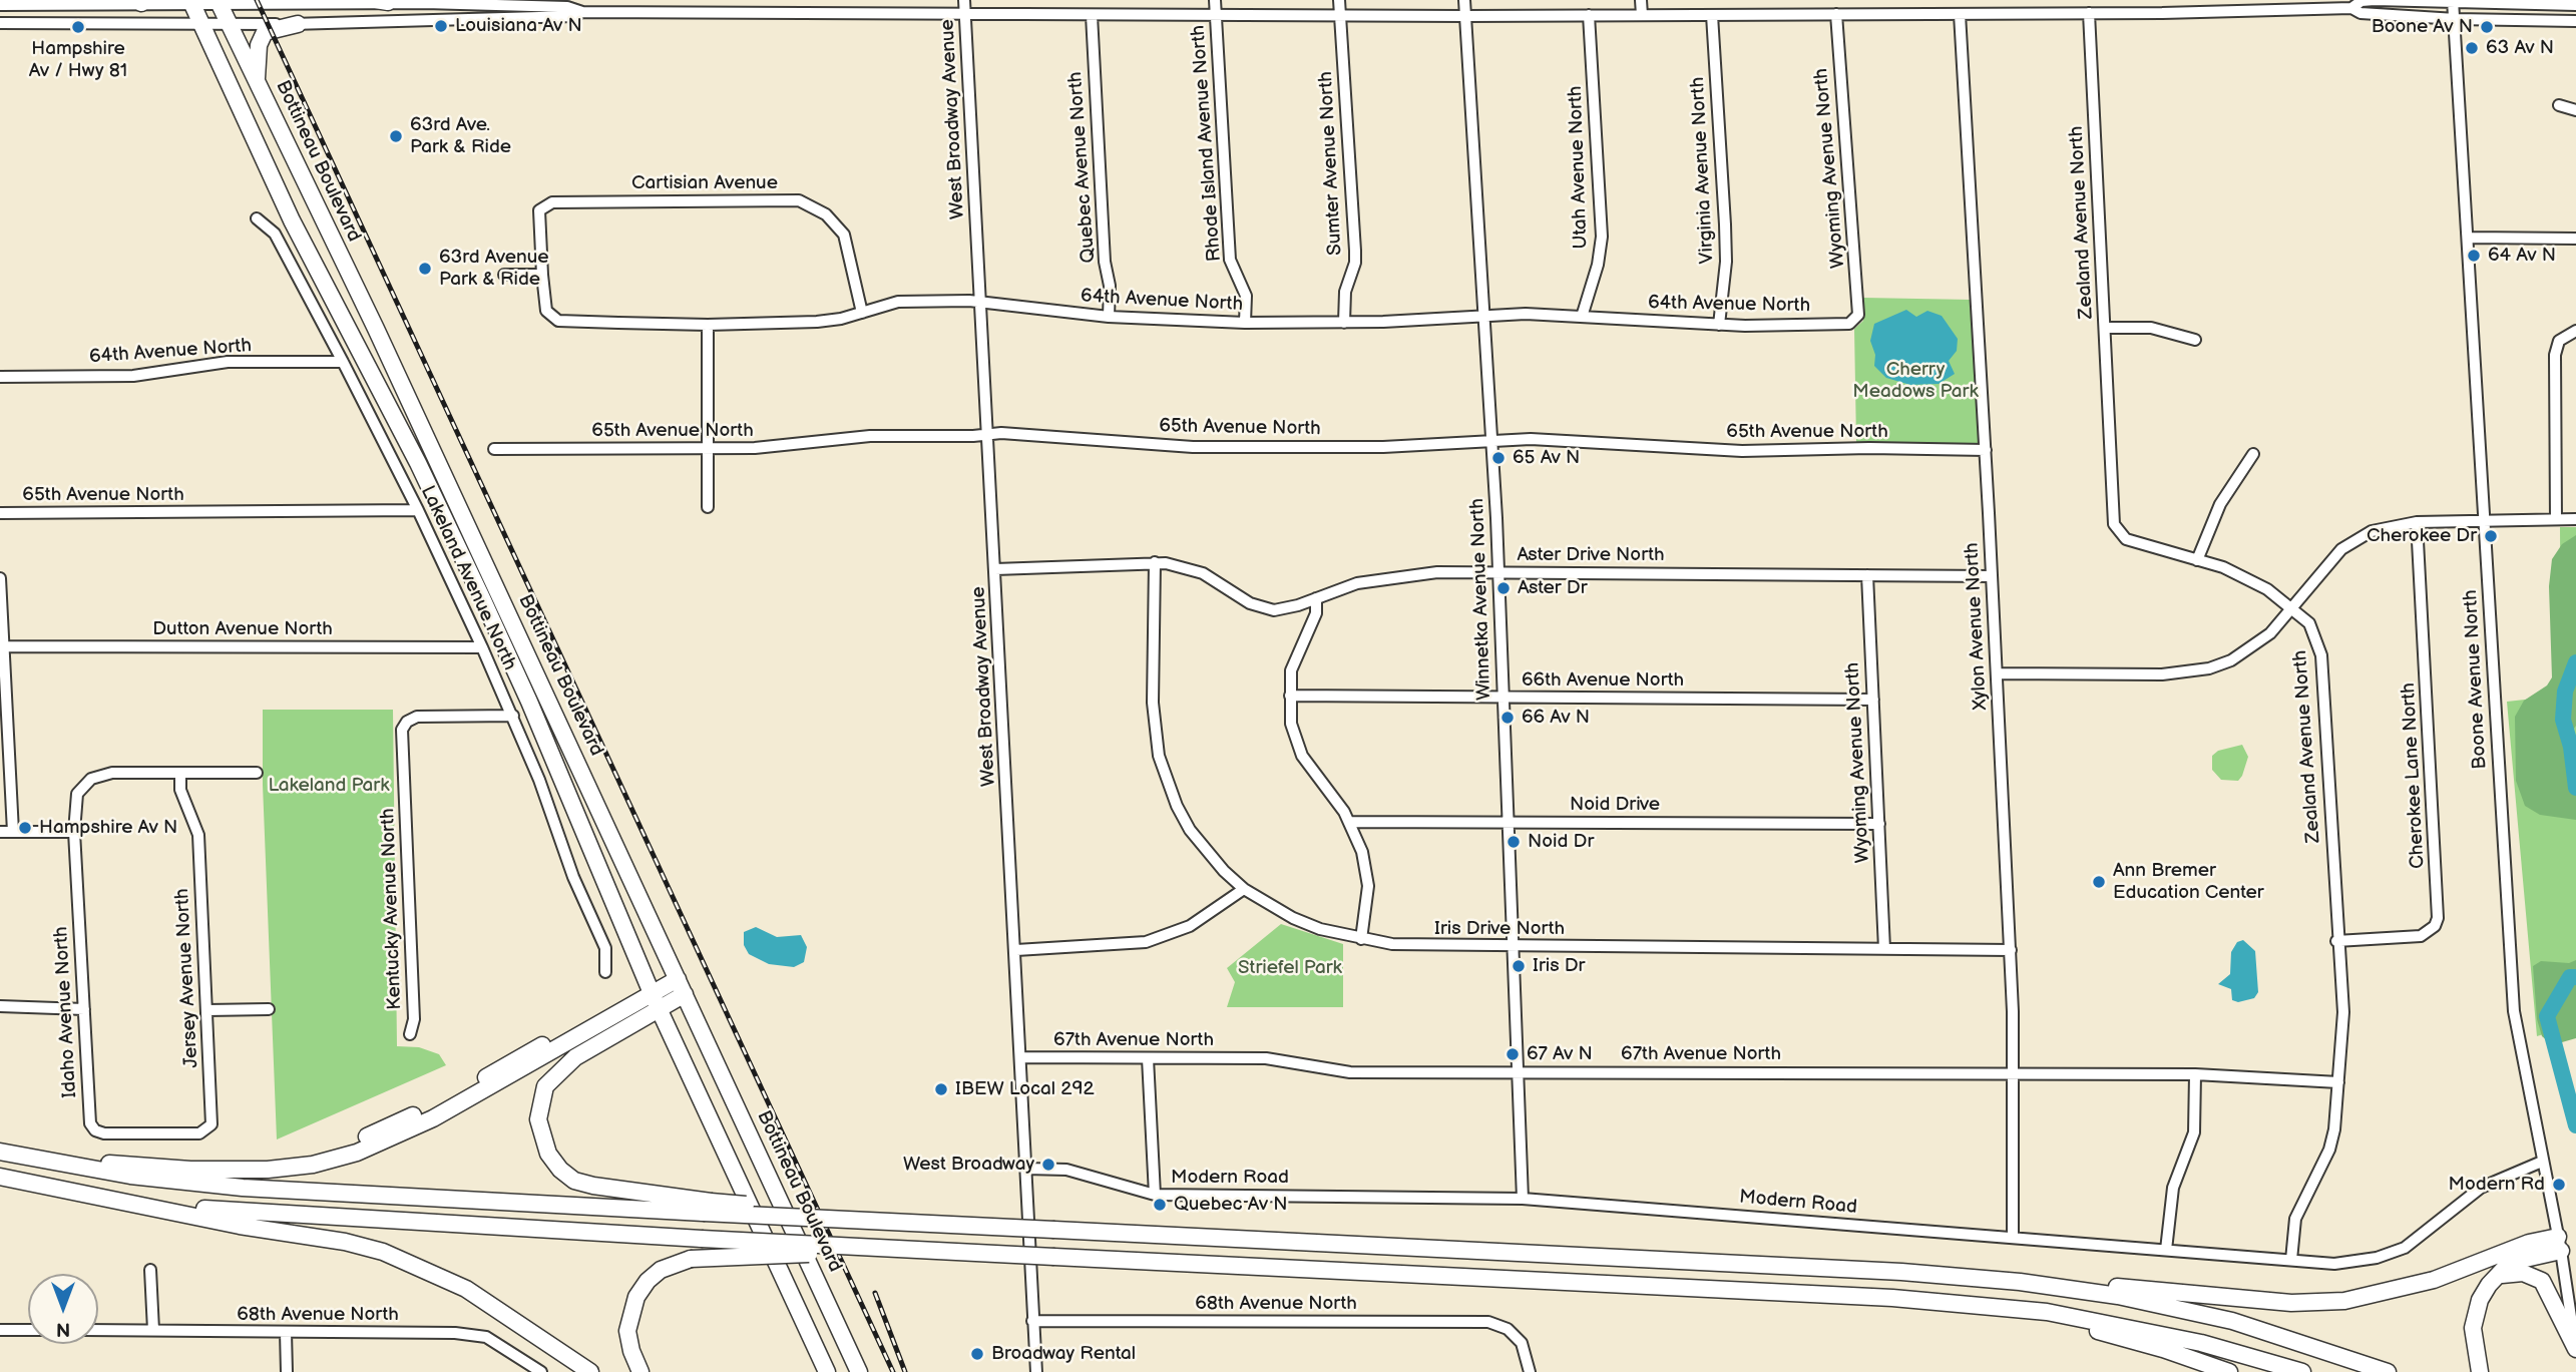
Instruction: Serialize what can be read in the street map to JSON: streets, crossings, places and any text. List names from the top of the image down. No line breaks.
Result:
{"streets":{"highway":["Bottineau Boulevard"],"street":["West Broadway Avenue","Rhode Island Avenue North","Sumter Avenue North","Quebec Avenue North","Utah Avenue North","Wyoming Avenue North","Virginia Avenue North","Cartisian Avenue","Zealand Avenue North","64th Avenue North","65th Avenue North","Aster Drive North","Lakeland Avenue North","Winnetka Avenue North","Xylon Avenue North","Dutton Avenue North","Boone Avenue North","66th Avenue North","Cherokee Lane North","Noid Drive","Kentucky Avenue North","Iris Drive North","Jersey Avenue North","Idaho Avenue North","67th Avenue North","Modern Road","68th Avenue North"]},"crossings":[["West Broadway Avenue","64th Avenue North"],["West Broadway Avenue","65th Avenue North"],["West Broadway Avenue","Aster Drive North"],["West Broadway Avenue","67th Avenue North"],["West Broadway Avenue","Modern Road"],["West Broadway Avenue","68th Avenue North"],["Rhode Island Avenue North","64th Avenue North"],["Sumter Avenue North","64th Avenue North"],["Quebec Avenue North","64th Avenue North"],["Utah Avenue North","64th Avenue North"],["Wyoming Avenue North","64th Avenue North"],["Wyoming Avenue North","Aster Drive North"],["Wyoming Avenue North","66th Avenue North"],["Wyoming Avenue North","Noid Drive"],["Wyoming Avenue North","Iris Drive North"],["Virginia Avenue North","64th Avenue North"],["Cartisian Avenue","64th Avenue North"],["Zealand Avenue North","Cherokee Lane North"],["Zealand Avenue North","67th Avenue North"],["Zealand Avenue North","Modern Road"],["64th Avenue North","Lakeland Avenue North"],["64th Avenue North","Winnetka Avenue North"],["65th Avenue North","Lakeland Avenue North"],["65th Avenue North","Winnetka Avenue North"],["65th Avenue North","Xylon Avenue North"],["Aster Drive North","Winnetka Avenue North"],["Aster Drive North","Xylon Avenue North"],["Lakeland Avenue North","Dutton Avenue North"],["Lakeland Avenue North","Kentucky Avenue North"],["Winnetka Avenue North","66th Avenue North"],["Winnetka Avenue North","Noid Drive"],["Winnetka Avenue North","Iris Drive North"],["Winnetka Avenue North","67th Avenue North"],["Winnetka Avenue North","Modern Road"],["Xylon Avenue North","Iris Drive North"],["Xylon Avenue North","67th Avenue North"],["Xylon Avenue North","Modern Road"],["Boone Avenue North","Modern Road"],["Jersey Avenue North","Idaho Avenue North"]],"parks":["Cherry Meadows Park","Lakeland Park","Striefel Park"],"places":["Louisiana Av N","Hampshire Av / Hwy 81","Boone Av N","63 Av N","63rd Ave. Park & Ride","64 Av N","63rd Avenue Park & Ride","65 Av N","Cherokee Dr","Aster Dr","66 Av N","Hampshire Av N","Noid Dr","Ann Bremer Education Center","Iris Dr","67 Av N","IBEW Local 292","West Broadway","Modern Rd","Quebec Av N","Broadway Rental"],"north":"bottom"}
